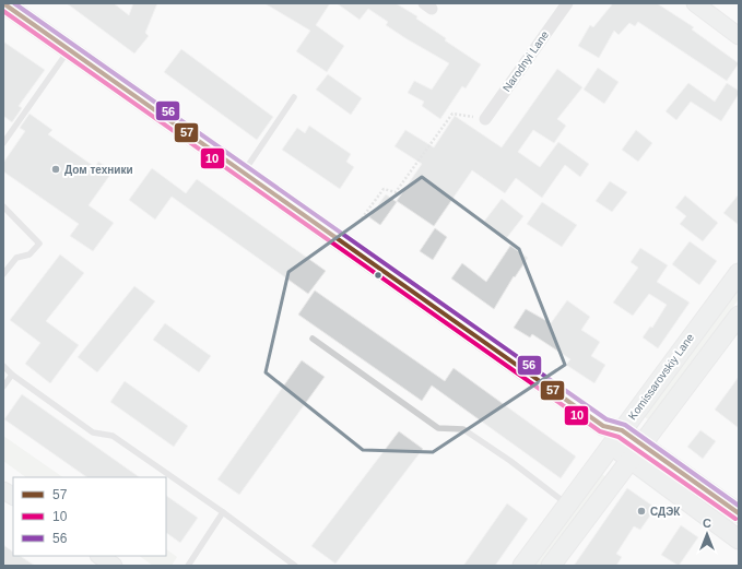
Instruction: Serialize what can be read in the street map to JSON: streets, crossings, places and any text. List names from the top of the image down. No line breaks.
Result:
{"streets":{"main road":["Komissarovskiy Lane"],"street":["Narodnyi Lane"]},"places":["Дом техники","СДЭК"],"lines":["transit line 57","transit line 56","transit line 10"],"legend":["57","10","56"],"north":"top"}
